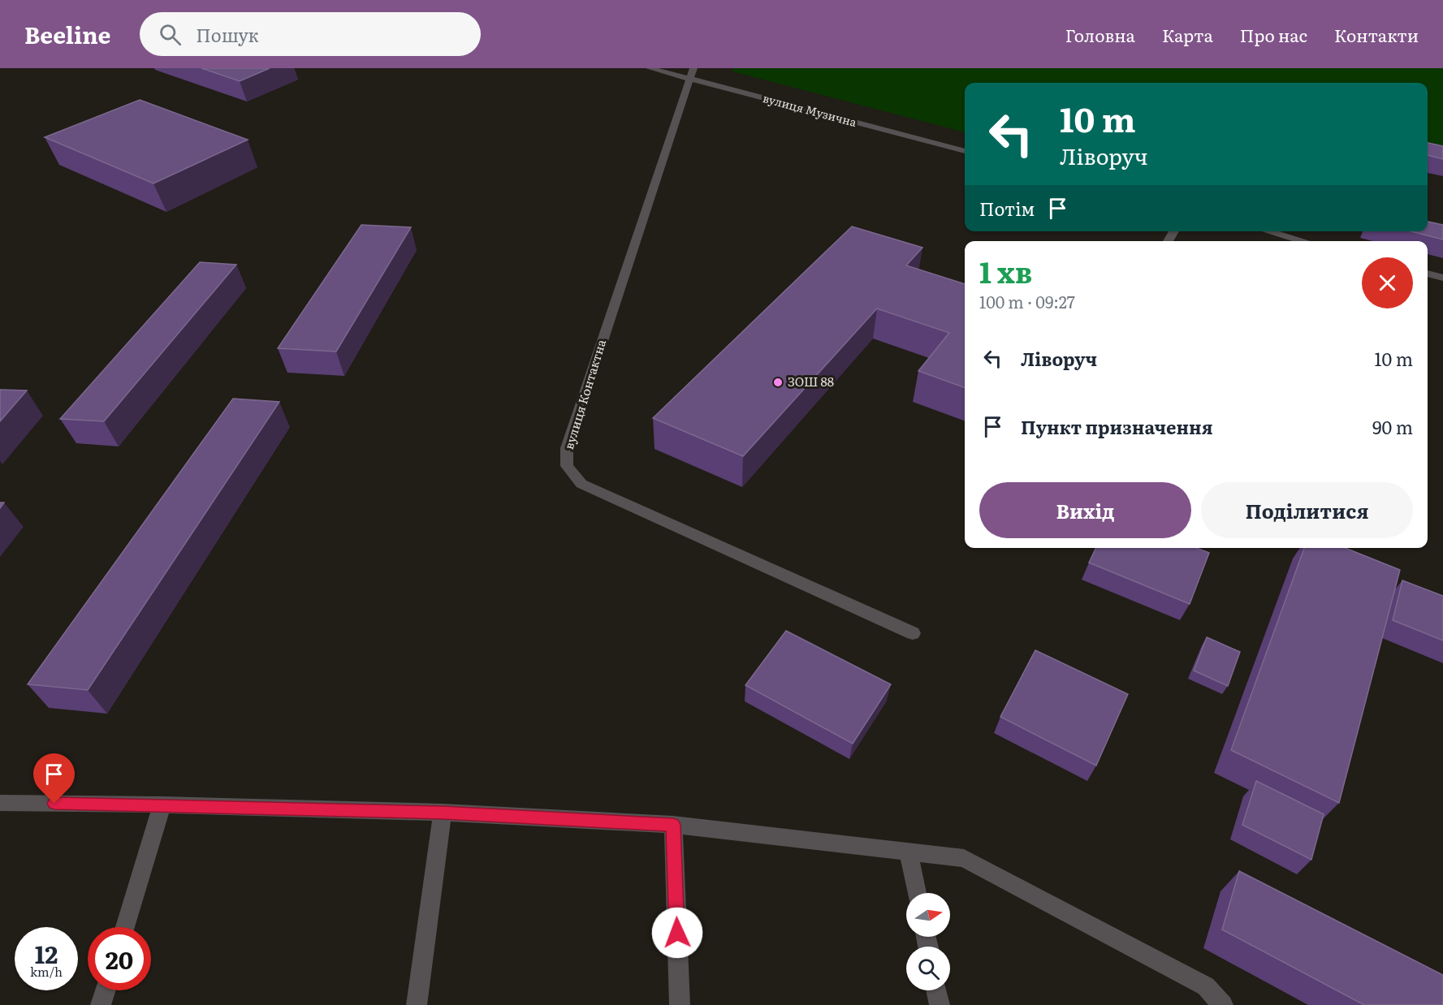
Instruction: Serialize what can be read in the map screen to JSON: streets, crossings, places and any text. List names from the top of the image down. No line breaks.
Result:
{"streets":{"street":["вулиця Музична","вулиця Контактна"]},"crossings":[["вулиця Музична","вулиця Контактна"]],"places":["ЗОШ 88"],"north":"right","page":{"header":"Beeline","search":"Пошук","nav":["Головна","Карта","Про нас","Контакти"],"turn":["10 m","Ліворуч"],"then":"Потім","heading":["1 хв","100 m · 09:27"],"list":[{"name":"Ліворуч","value":"10 m"},{"name":"Пункт призначення","value":"90 m"}],"buttons":["Вихід","Поділитися"],"speed":"12 km/h","limit":"20"}}
